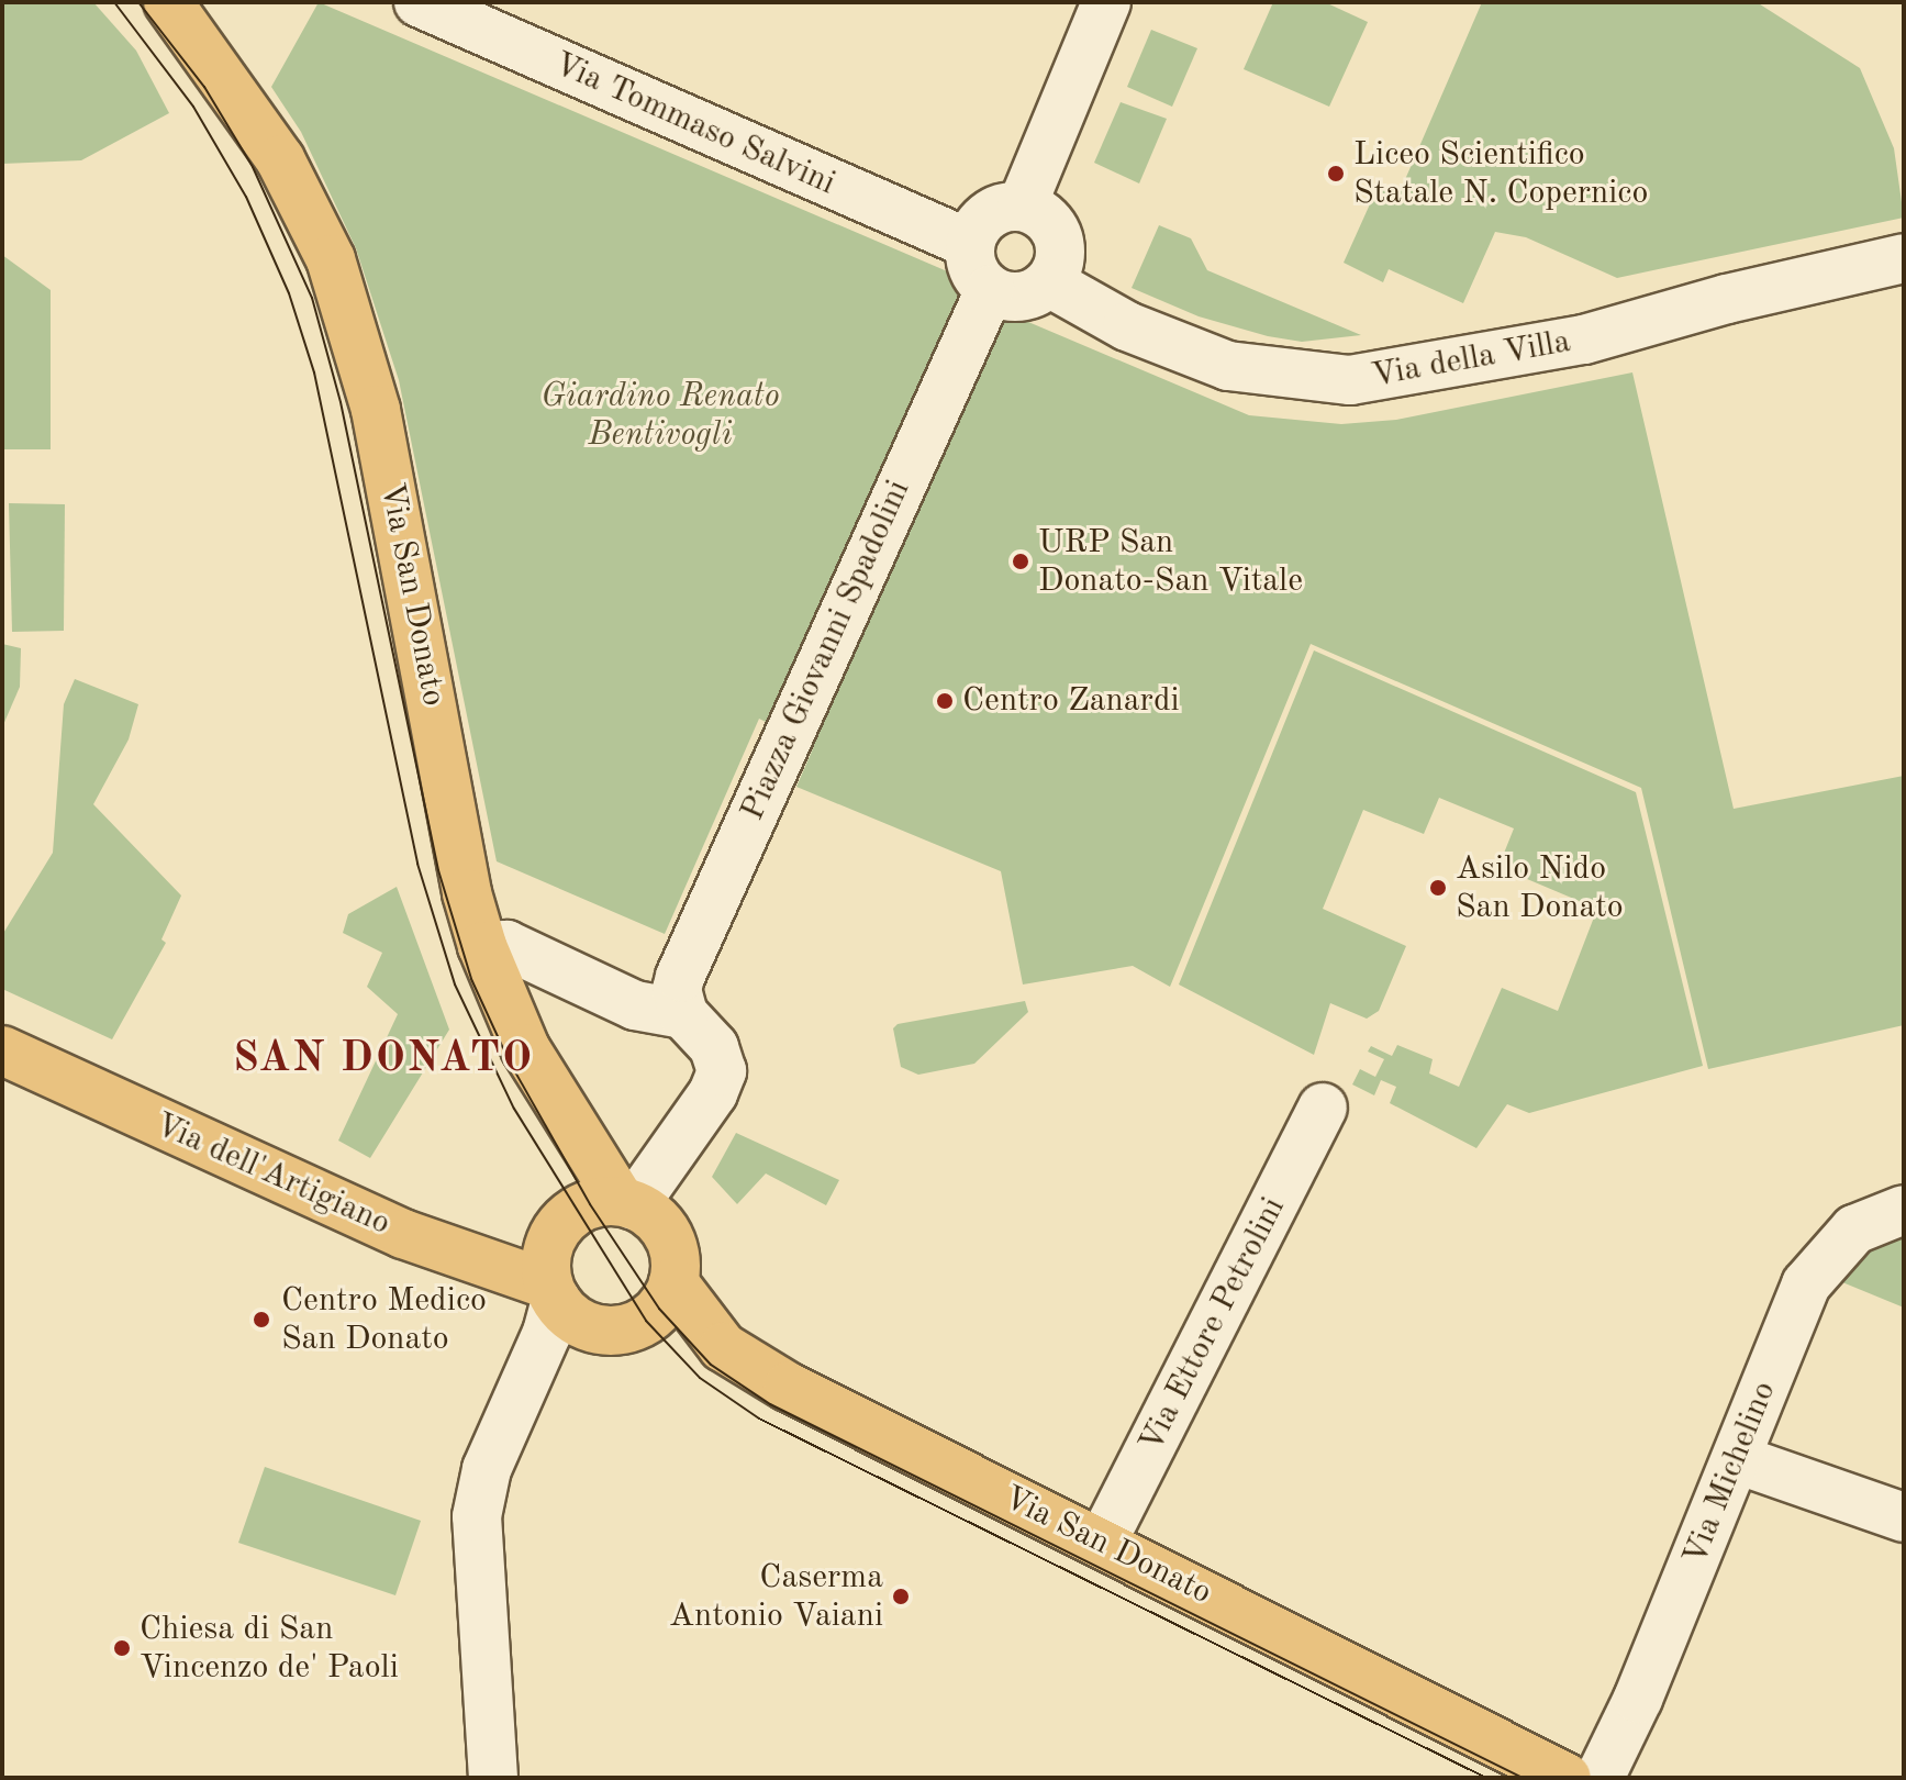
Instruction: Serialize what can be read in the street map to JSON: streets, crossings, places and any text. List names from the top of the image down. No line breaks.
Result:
{"streets":{"main road":["Via San Donato","Via dell'Artigiano"],"street":["Via Tommaso Salvini","Via della Villa","Piazza Giovanni Spadolini","Via Ettore Petrolini","Via Michelino"]},"crossings":[["Via Tommaso Salvini","Via della Villa"],["Via Tommaso Salvini","Piazza Giovanni Spadolini"],["Via della Villa","Piazza Giovanni Spadolini"],["Via San Donato","Via dell'Artigiano"],["Via San Donato","Via Ettore Petrolini"]],"districts":["SAN DONATO"],"parks":["Giardino Renato Bentivogli"],"places":["Liceo Scientifico Statale N. Copernico","URP San Donato-San Vitale","Centro Zanardi","Asilo Nido San Donato","Centro Medico San Donato","Caserma Antonio Vaiani","Chiesa di San Vincenzo de' Paoli"]}
